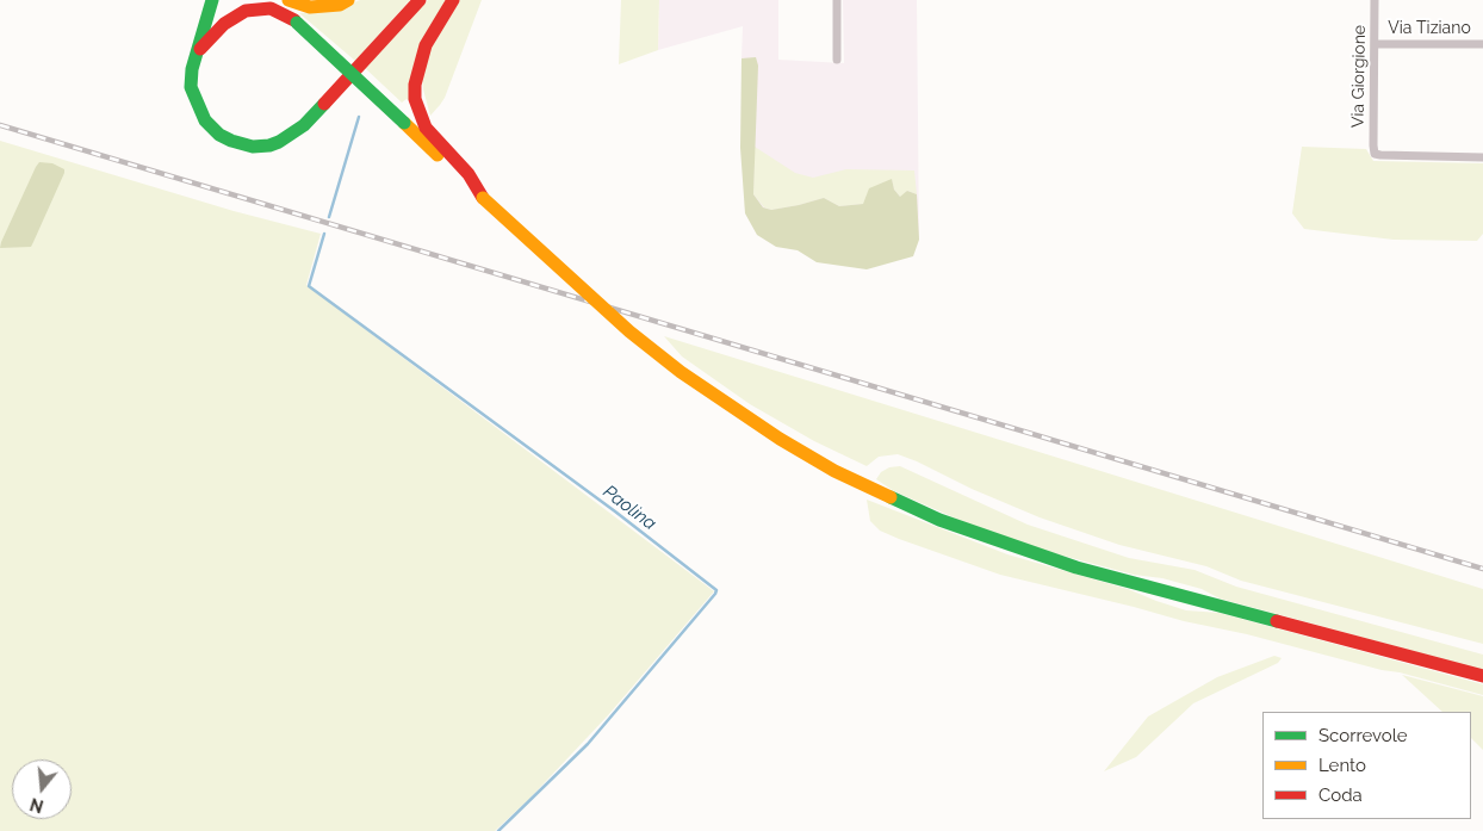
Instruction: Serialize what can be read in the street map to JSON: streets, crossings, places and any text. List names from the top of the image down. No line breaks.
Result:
{"streets":{"street":["Via Tiziano","Via Giorgione"]},"crossings":[["Via Tiziano","Via Giorgione"]],"water":["Paolina"],"legend":["Scorrevole","Lento","Coda"],"north":"bottom"}
